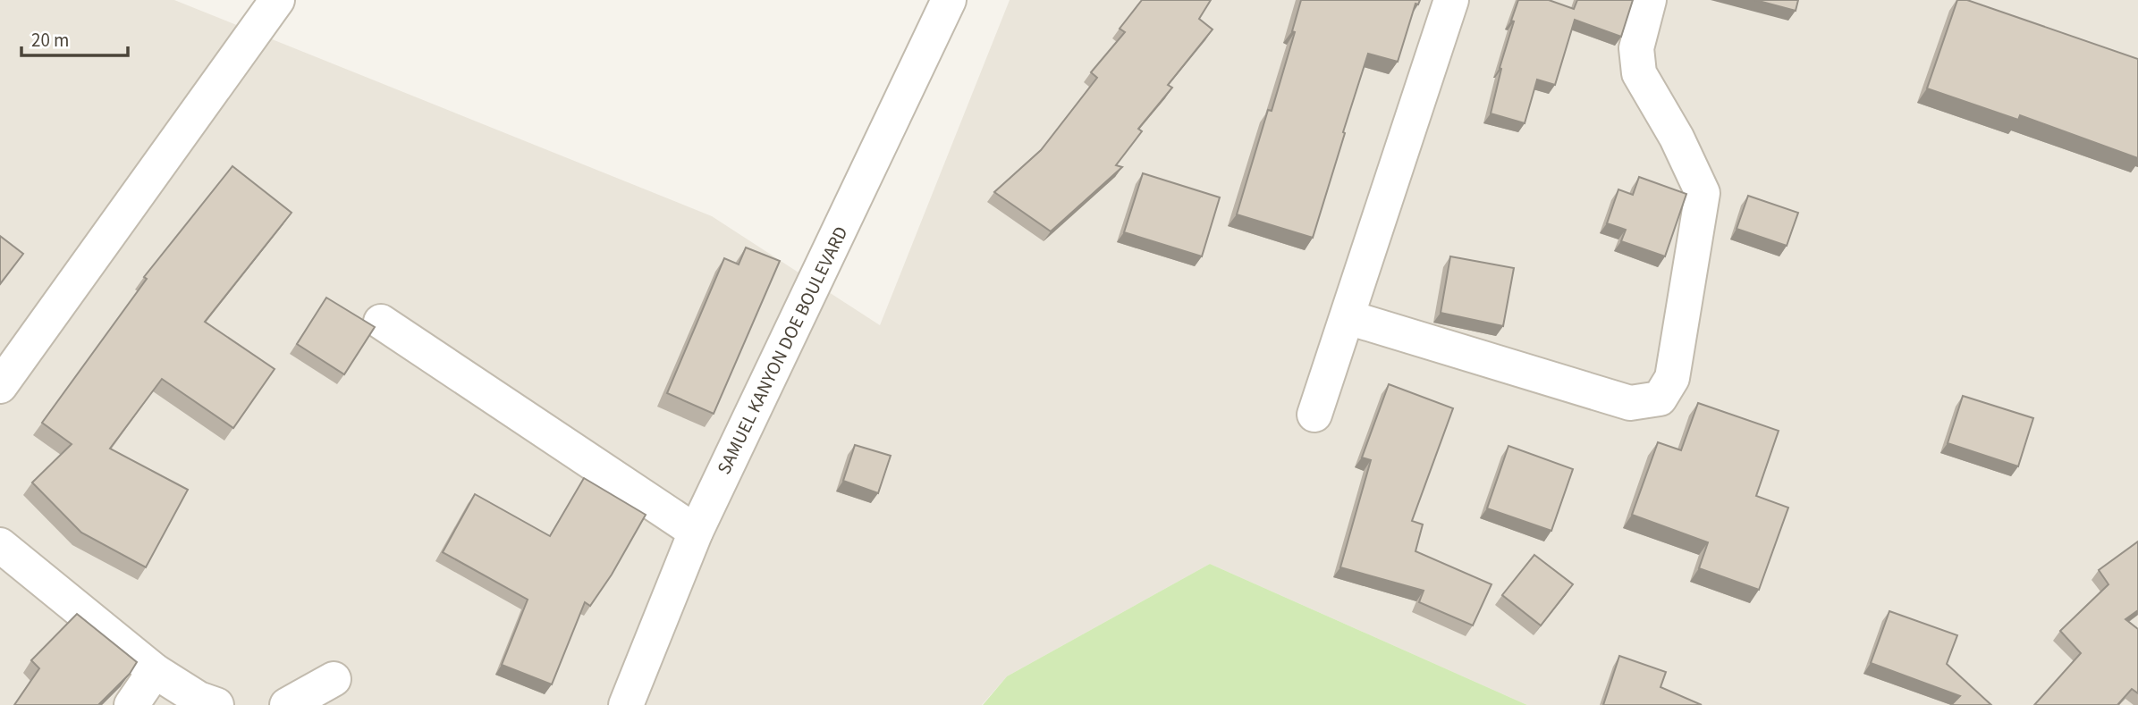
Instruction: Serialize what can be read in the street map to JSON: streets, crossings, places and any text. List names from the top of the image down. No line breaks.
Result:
{"streets":{"street":["SAMUEL KANYON DOE BOULEVARD"]},"scale_bar":"20 m"}
